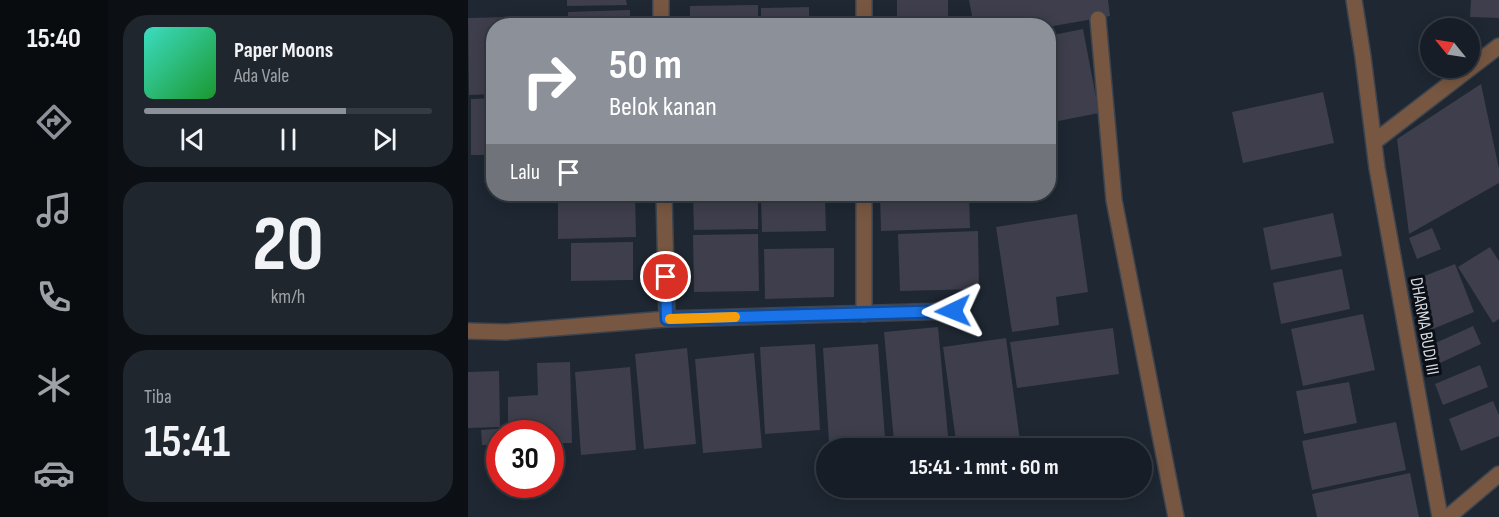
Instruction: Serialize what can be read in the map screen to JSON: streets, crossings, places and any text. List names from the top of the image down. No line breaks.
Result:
{"streets":{"street":["DHARMA BUDI III"]},"north":"top left","page":{"tabs":"15:40","turn":["50 m","Belok kanan"],"song":["Paper Moons","Ada Vale"],"then":"Lalu","tile":[["20","km/h"],["Tiba","15:41"]],"limit":"30","trip":"15:41 · 1 mnt · 60 m"}}
